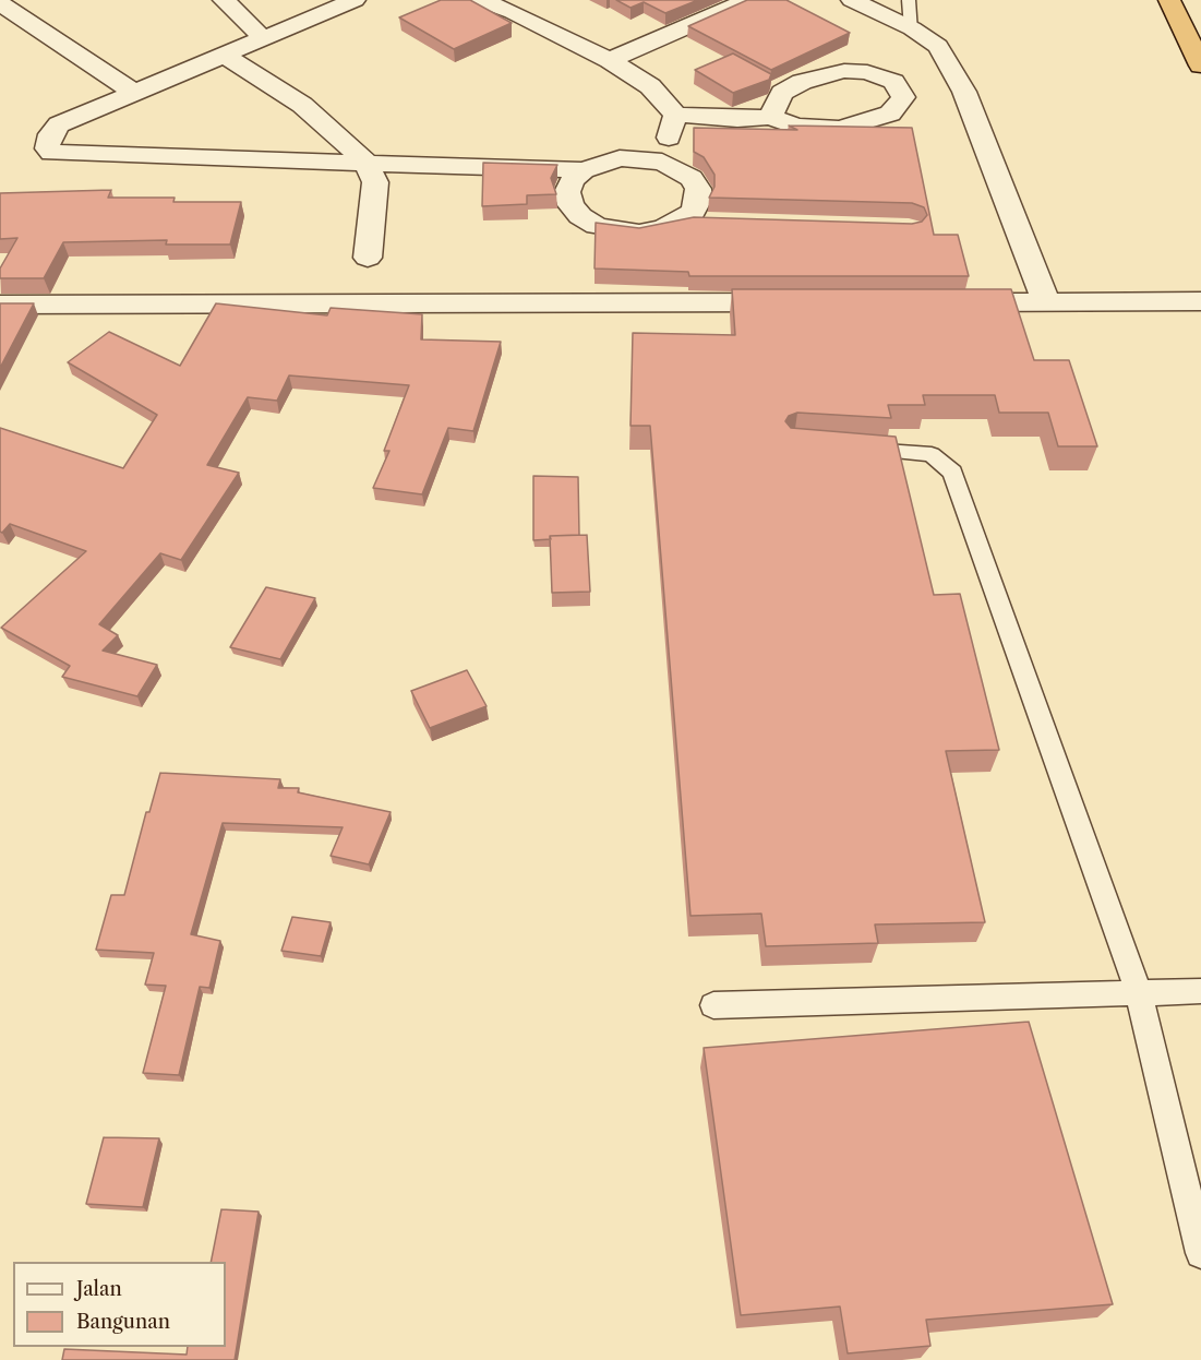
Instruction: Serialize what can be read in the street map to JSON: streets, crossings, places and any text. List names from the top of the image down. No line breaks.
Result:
{"legend":["Jalan","Bangunan"]}
